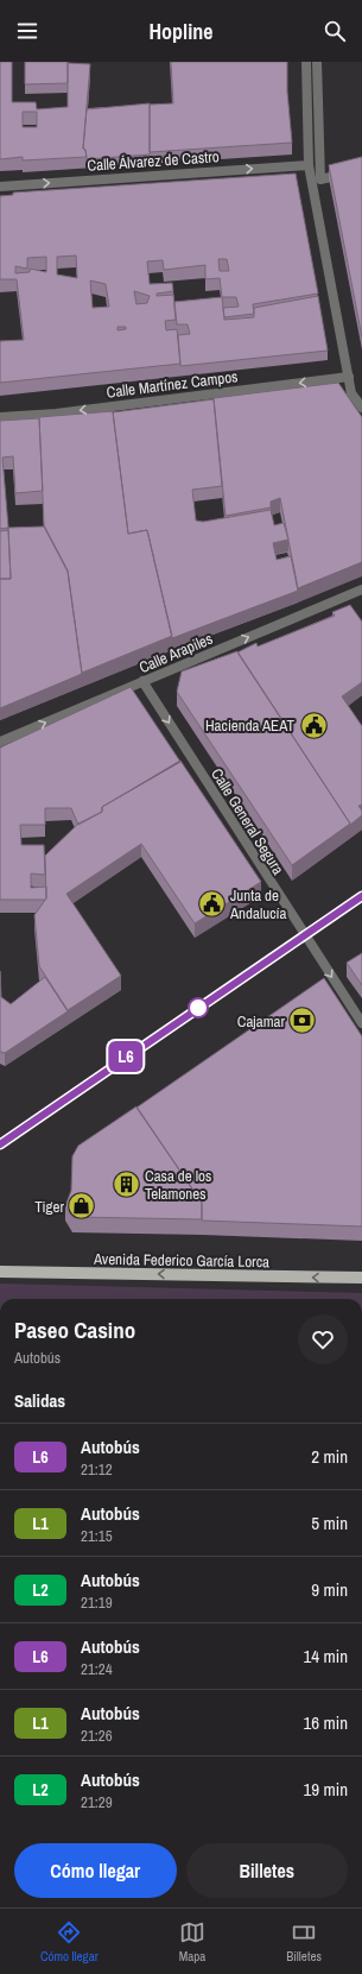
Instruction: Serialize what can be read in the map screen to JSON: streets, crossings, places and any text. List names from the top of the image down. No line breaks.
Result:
{"streets":{"main road":["Avenida Federico García Lorca"],"street":["Calle Álvarez de Castro","Calle Martínez Campos","Calle Arapiles","Calle General Segura"]},"crossings":[["Calle Arapiles","Calle General Segura"]],"one_way":["Calle Álvarez de Castro","Calle Martínez Campos","Calle Arapiles","Calle General Segura","Avenida Federico García Lorca"],"places":{"public building":["Hacienda AEAT","Junta de Andalucía"],"bank":["Cajamar"],"building":["Casa de los Telamones"],"shop":["Tiger"]},"lines":["bus line L6"],"page":{"header":"Hopline","on_map":"L6","heading":[["Paseo Casino","Autobús"],"Salidas"],"list":[{"mark":"L6","name":"Autobús","note":"21:12","value":"2 min"},{"mark":"L1","name":"Autobús","note":"21:15","value":"5 min"},{"mark":"L2","name":"Autobús","note":"21:19","value":"9 min"},{"mark":"L6","name":"Autobús","note":"21:24","value":"14 min"},{"mark":"L1","name":"Autobús","note":"21:26","value":"16 min"},{"mark":"L2","name":"Autobús","note":"21:29","value":"19 min"}],"buttons":["Cómo llegar","Billetes"],"tabs":["Cómo llegar","Mapa","Billetes"]}}
